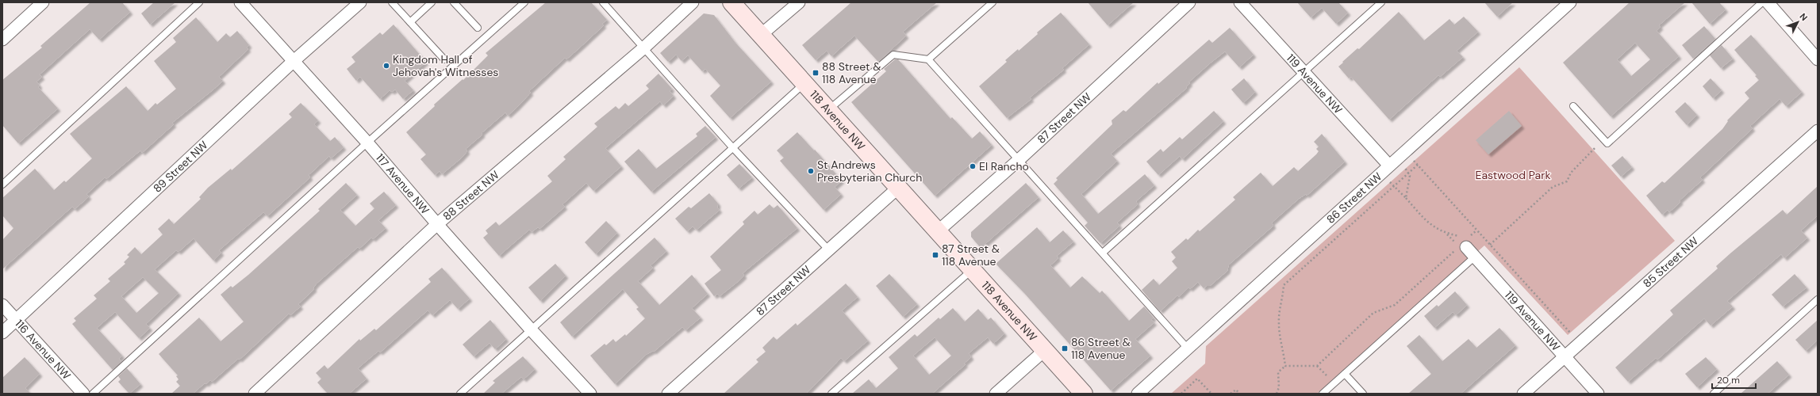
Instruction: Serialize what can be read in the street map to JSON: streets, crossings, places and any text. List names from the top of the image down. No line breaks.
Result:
{"streets":{"main road":["118 Avenue NW"],"street":["119 Avenue NW","87 Street NW","89 Street NW","117 Avenue NW","88 Street NW","86 Street NW","85 Street NW","116 Avenue NW"]},"crossings":[["119 Avenue NW","86 Street NW"],["119 Avenue NW","85 Street NW"],["87 Street NW","118 Avenue NW"],["89 Street NW","117 Avenue NW"],["89 Street NW","116 Avenue NW"],["117 Avenue NW","88 Street NW"]],"parks":["Eastwood Park"],"places":{"other":["Kingdom Hall of Jehovah's Witnesses","El Rancho","St Andrews Presbyterian Church"],"transit":["88 Street & 118 Avenue","87 Street & 118 Avenue","86 Street & 118 Avenue"]},"scale_bar":"20 m","north":"top right"}
